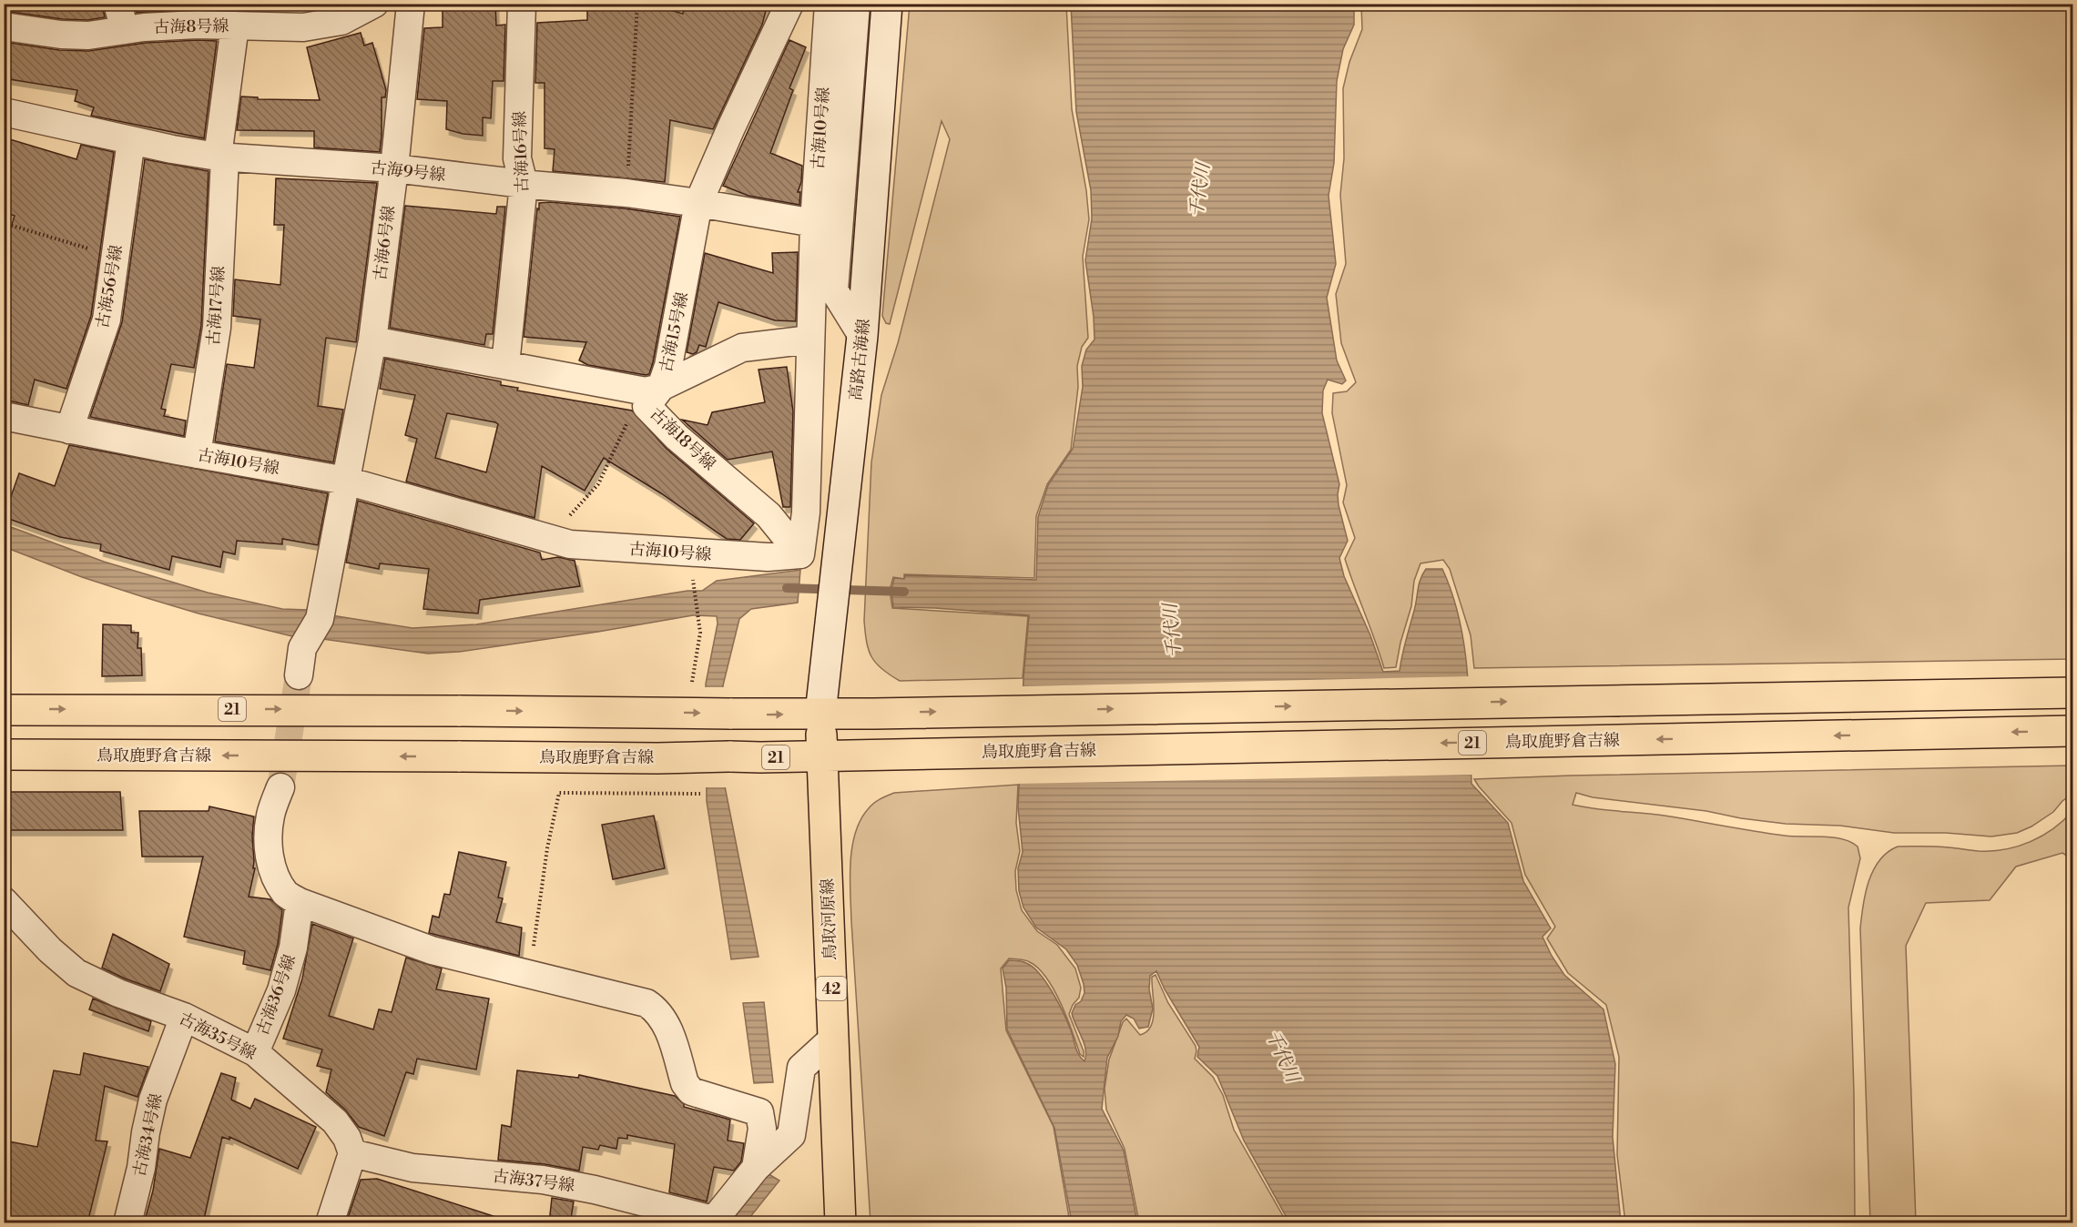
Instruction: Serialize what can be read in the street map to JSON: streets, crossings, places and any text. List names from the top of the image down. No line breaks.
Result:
{"streets":{"main road":["高路古海線","21","鳥取鹿野倉吉線","鳥取河原線","42"],"street":["古海8号線","古海10号線","古海16号線","古海9号線","古海6号線","古海56号線","古海17号線","古海15号線","古海18号線","古海36号線","古海35号線","古海34号線","古海37号線"]},"crossings":[["古海8号線","古海17号線"],["古海10号線","古海9号線"],["古海10号線","古海6号線"],["古海10号線","古海56号線"],["古海10号線","古海17号線"],["古海10号線","古海18号線"],["古海16号線","古海9号線"],["古海9号線","古海6号線"],["古海9号線","古海56号線"],["古海9号線","古海17号線"],["古海9号線","古海15号線"],["古海15号線","古海18号線"],["高路古海線","21"],["高路古海線","鳥取河原線"],["21","鳥取河原線"],["鳥取鹿野倉吉線","鳥取河原線"],["古海36号線","古海35号線"],["古海35号線","古海34号線"],["古海35号線","古海37号線"]],"water":["千代川"]}
